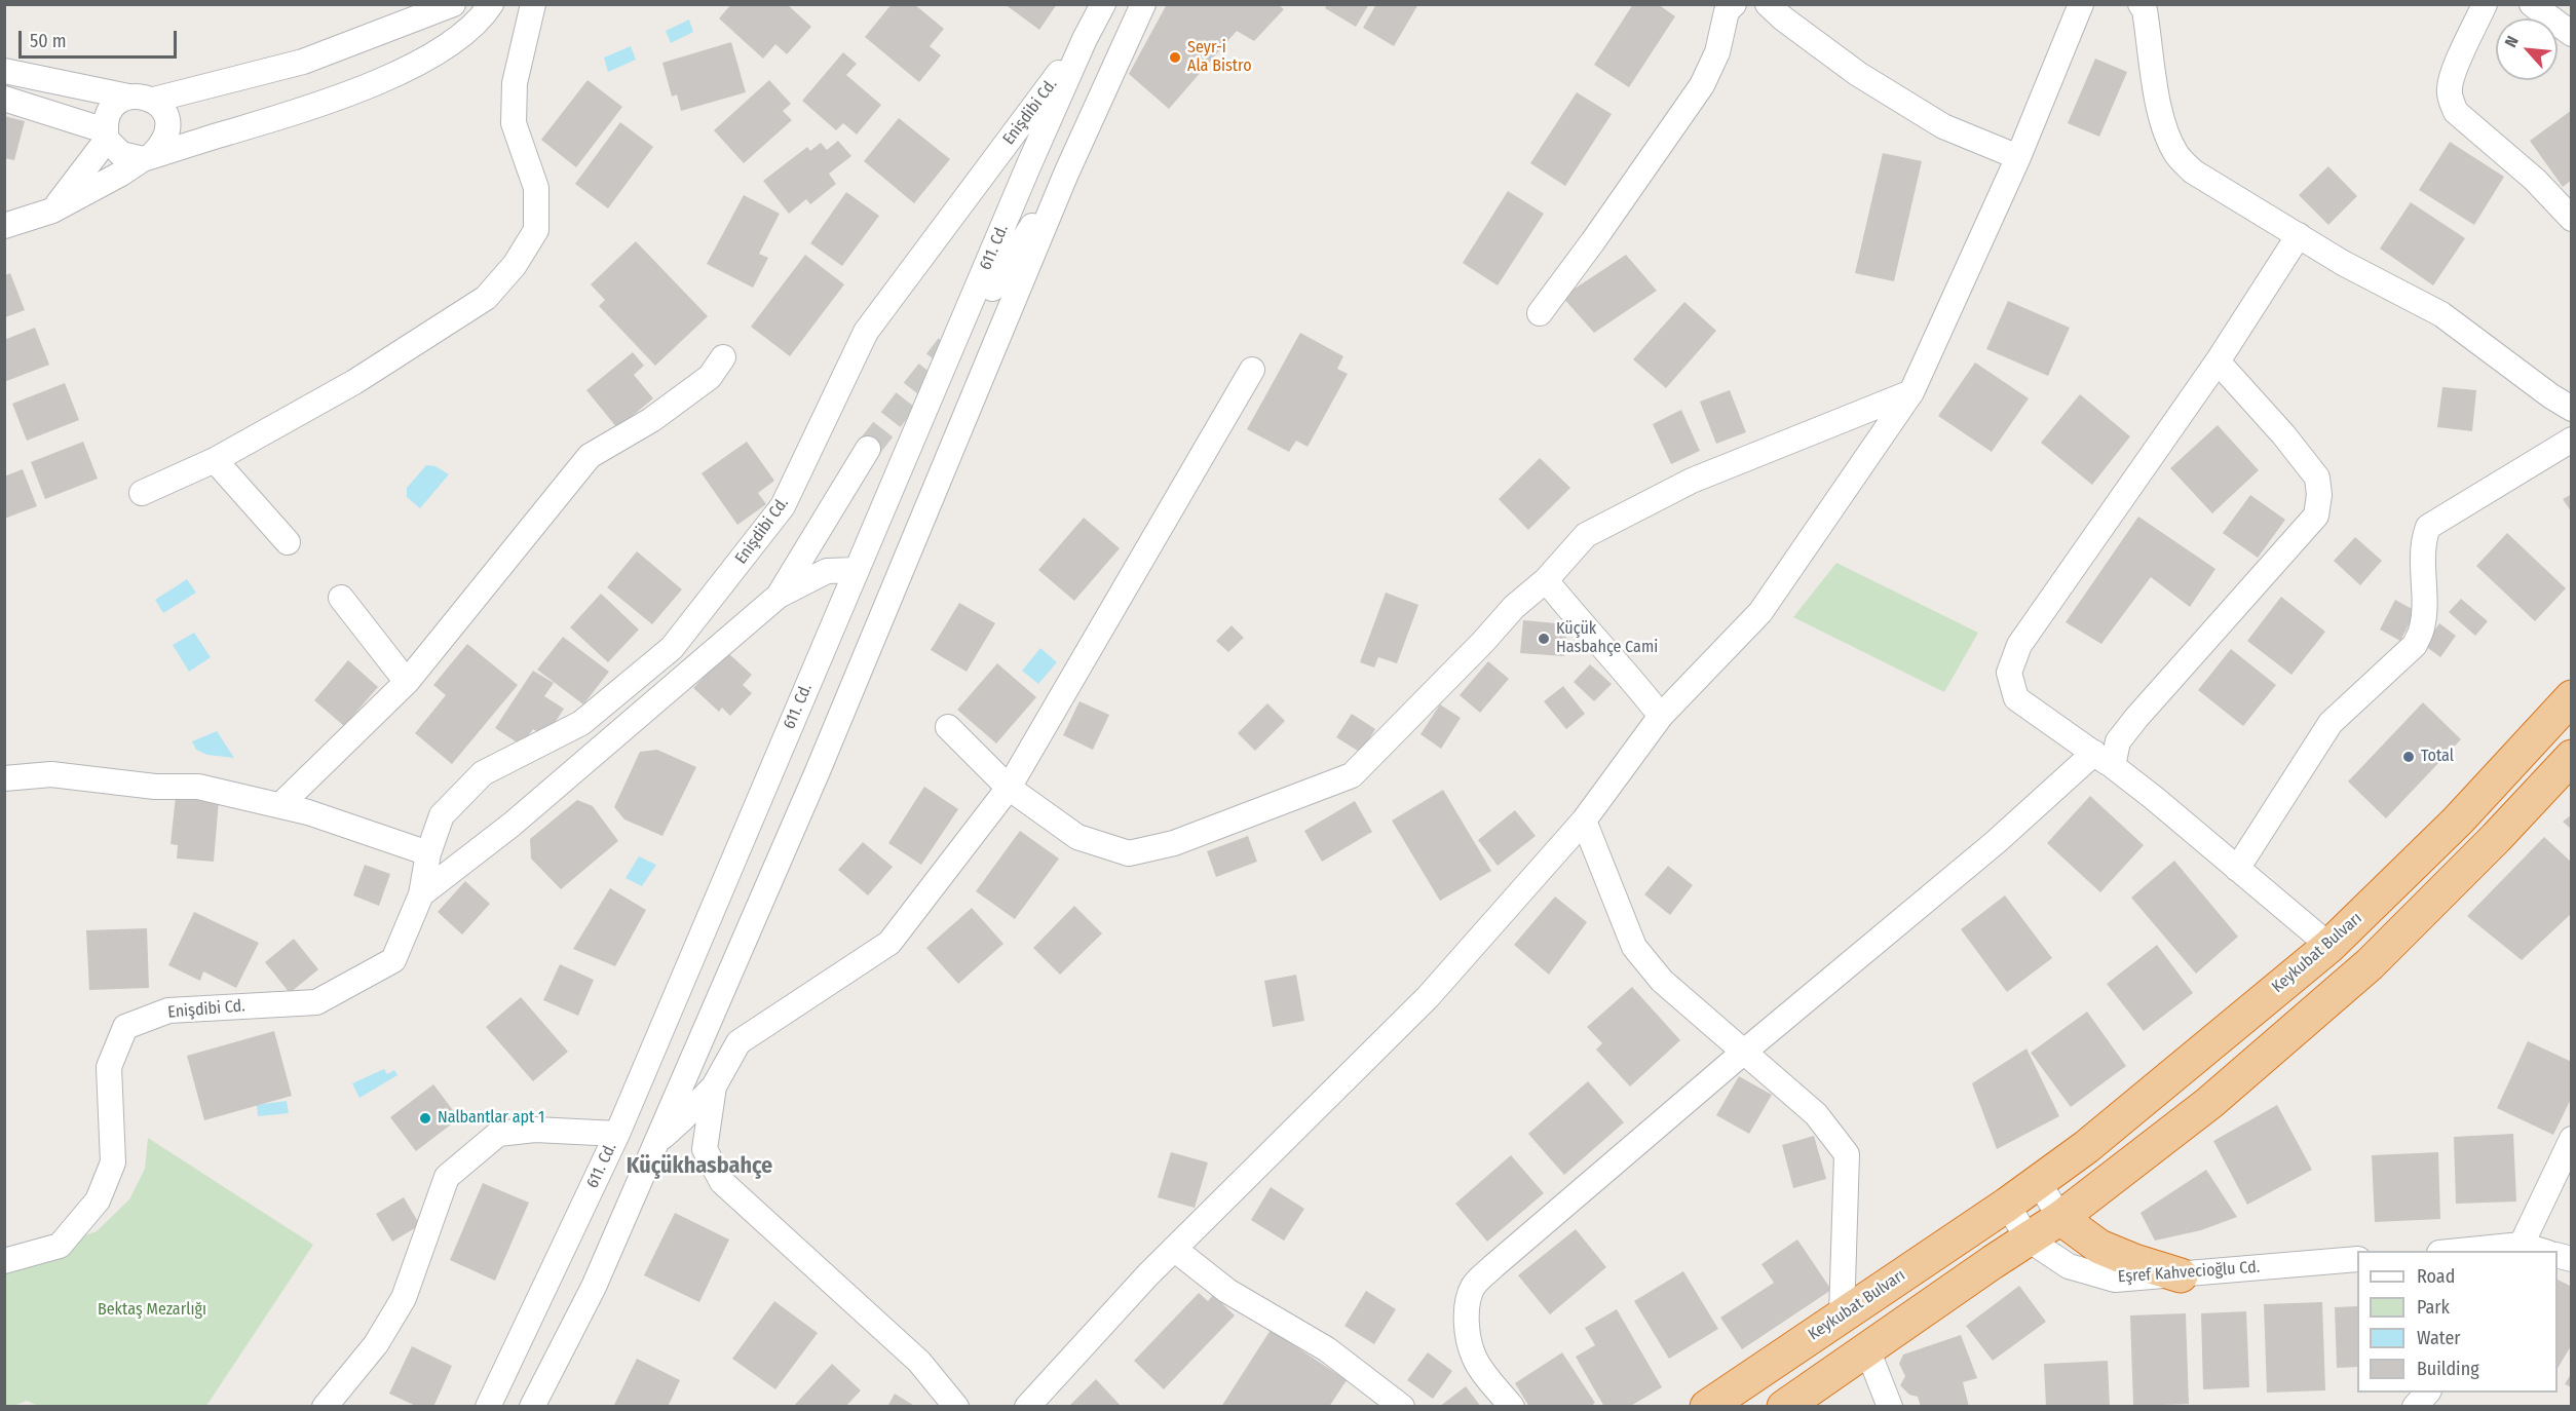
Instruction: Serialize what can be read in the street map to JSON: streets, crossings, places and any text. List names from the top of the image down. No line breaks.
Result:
{"streets":{"highway":["Keykubat Bulvarı"],"street":["Enişdibi Cd.","611. Cd.","Eşref Kahvecioğlu Cd."]},"crossings":[["Enişdibi Cd.","611. Cd."]],"districts":["Küçükhasbahçe"],"parks":["Bektaş Mezarlığı"],"places":["Seyr-i Ala Bistro","Küçük Hasbahçe Cami","Total","Nalbantlar apt 1"],"legend":["Road","Park","Water","Building"],"scale_bar":"50 m","north":"top left"}
